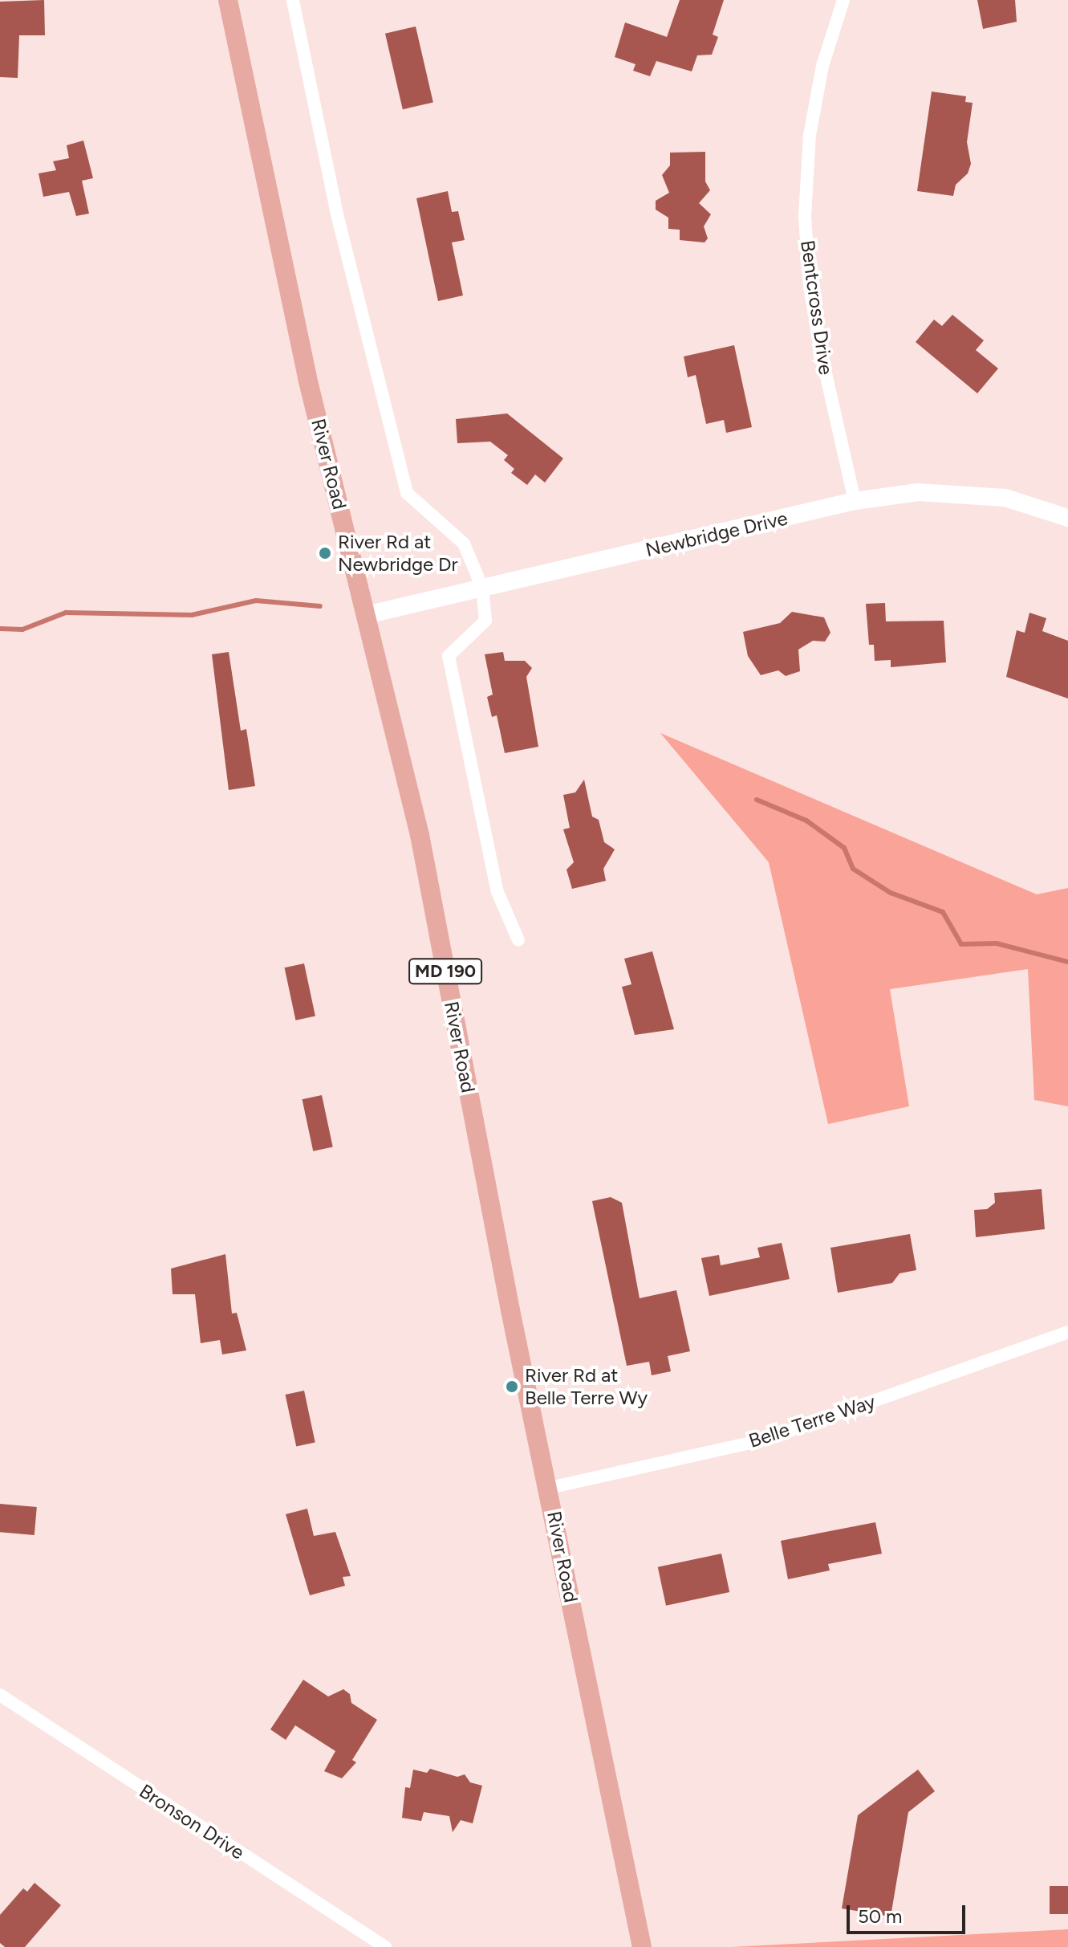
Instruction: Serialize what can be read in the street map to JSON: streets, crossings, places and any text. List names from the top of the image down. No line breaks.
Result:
{"streets":{"main road":["River Road","MD 190"],"street":["Bentcross Drive","Newbridge Drive","Belle Terre Way","Bronson Drive"]},"crossings":[["Bentcross Drive","Newbridge Drive"],["River Road","Newbridge Drive"],["River Road","Belle Terre Way"]],"places":["River Rd at Newbridge Dr","River Rd at Belle Terre Wy"],"scale_bar":"50 m"}
